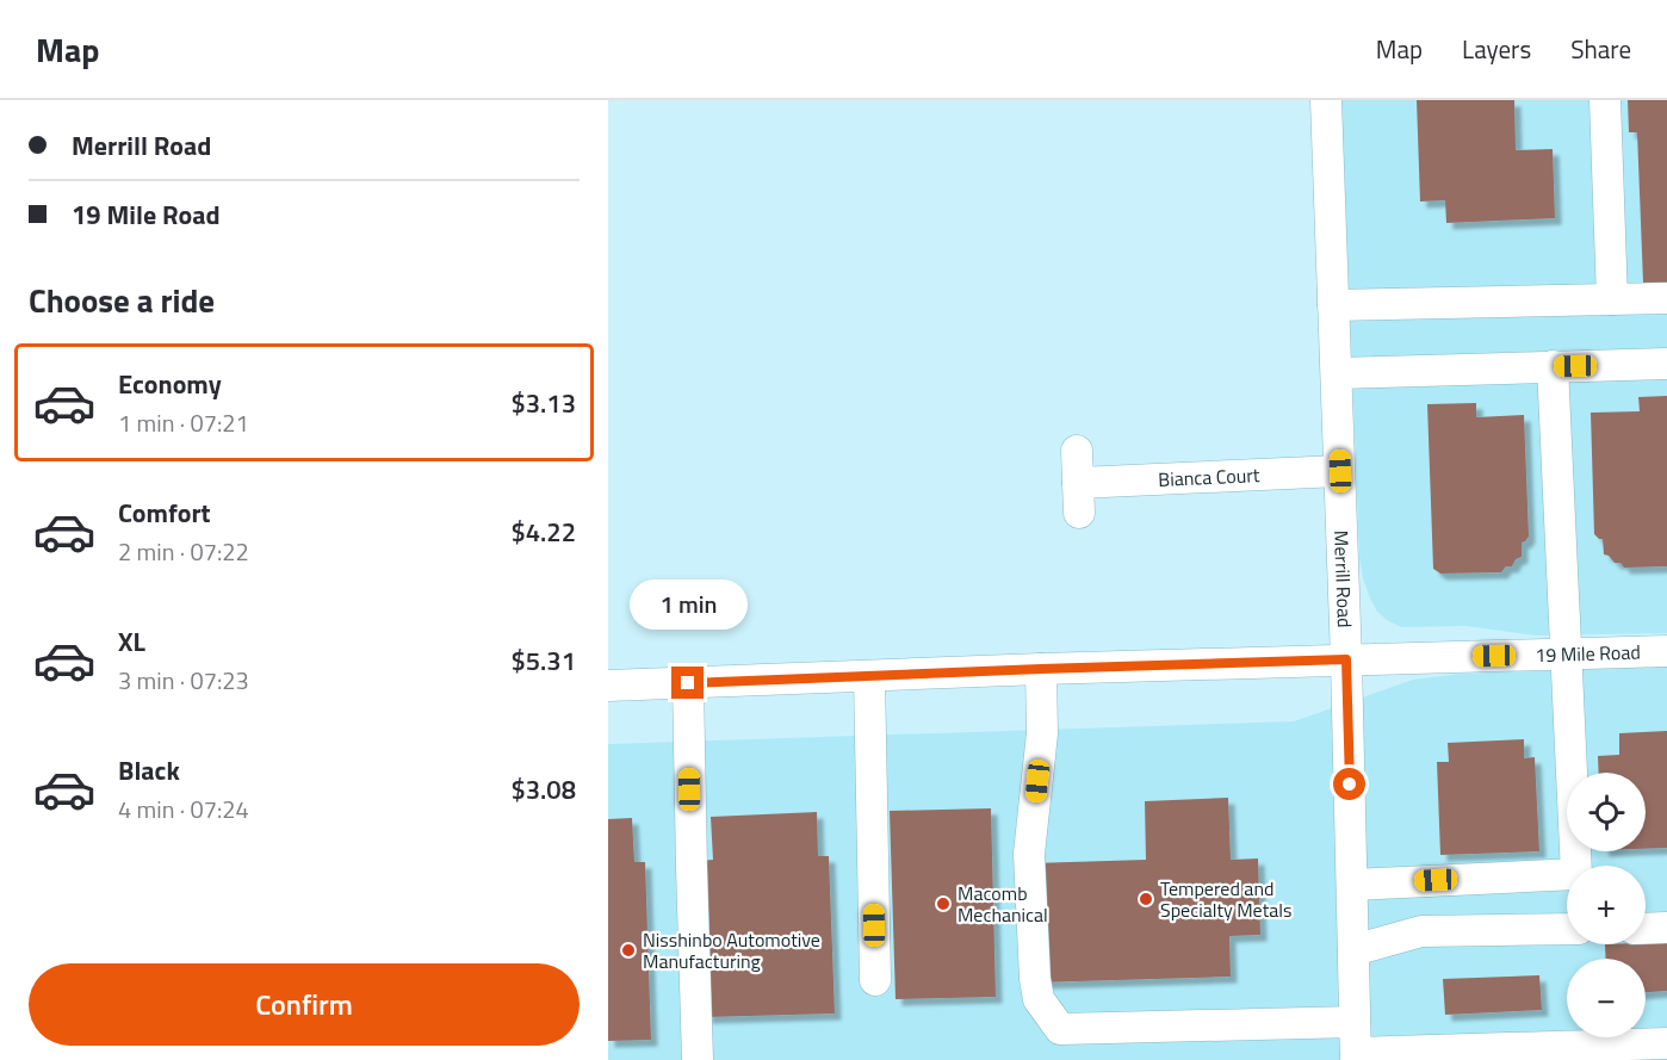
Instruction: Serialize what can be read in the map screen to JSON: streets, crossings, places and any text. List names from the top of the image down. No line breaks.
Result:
{"streets":{"street":["Bianca Court","Merrill Road","19 Mile Road"]},"crossings":[["Bianca Court","Merrill Road"],["Merrill Road","19 Mile Road"]],"places":["Tempered and Specialty Metals","Macomb Mechanical","Nisshinbo Automotive Manufacturing"],"page":{"header":"Map","nav":["Map","Layers","Share"],"banner":["Merrill Road","19 Mile Road"],"heading":"Choose a ride","list":[{"name":"Economy","note":"1 min · 07:21","value":"$3.13"},{"name":"Comfort","note":"2 min · 07:22","value":"$4.22"},{"name":"XL","note":"3 min · 07:23","value":"$5.31"},{"name":"Black","note":"4 min · 07:24","value":"$3.08"}],"bubble":"1 min","map_buttons":["+","−"],"buttons":"Confirm"}}
